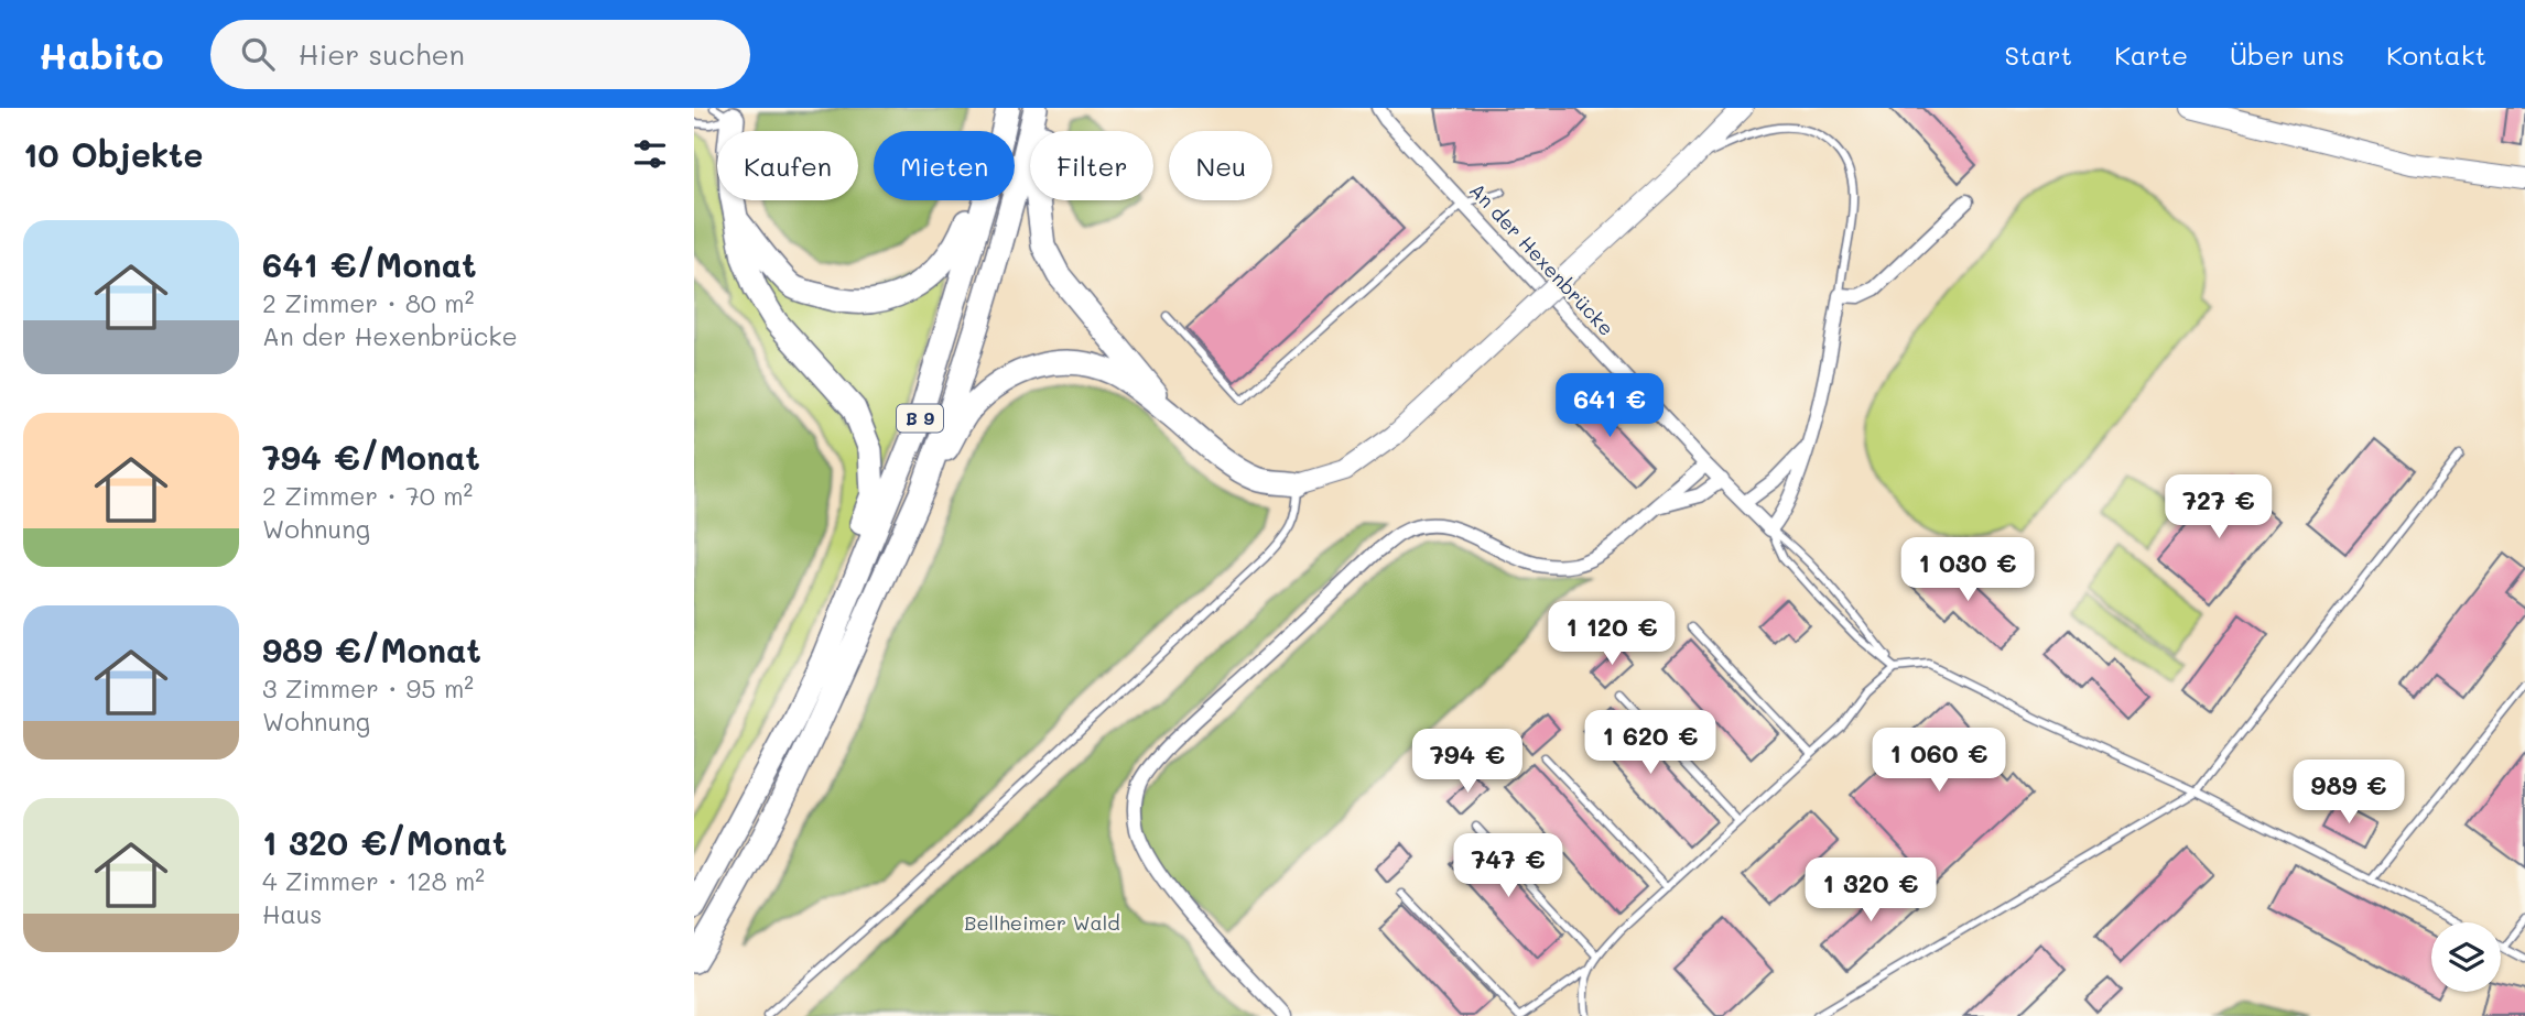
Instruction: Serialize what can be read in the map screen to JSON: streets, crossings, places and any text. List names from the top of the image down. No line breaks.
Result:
{"streets":{"highway":["B 9"],"street":["An der Hexenbrücke"]},"parks":["Bellheimer Wald"],"page":{"header":"Habito","search":"Hier suchen","nav":["Start","Karte","Über uns","Kontakt"],"heading":"10 Objekte","chip":["Kaufen","Mieten","Filter","Neu"],"list":[{"name":"641 €/Monat","note":"2 Zimmer · 80 m² · An der Hexenbrücke"},{"name":"794 €/Monat","note":"2 Zimmer · 70 m² · Wohnung"},{"name":"989 €/Monat","note":"3 Zimmer · 95 m² · Wohnung"},{"name":"1 320 €/Monat","note":"4 Zimmer · 128 m² · Haus"}],"price":["641 €","727 €","1 030 €","1 120 €","1 620 €","1 060 €","794 €","989 €","747 €","1 320 €"]}}
